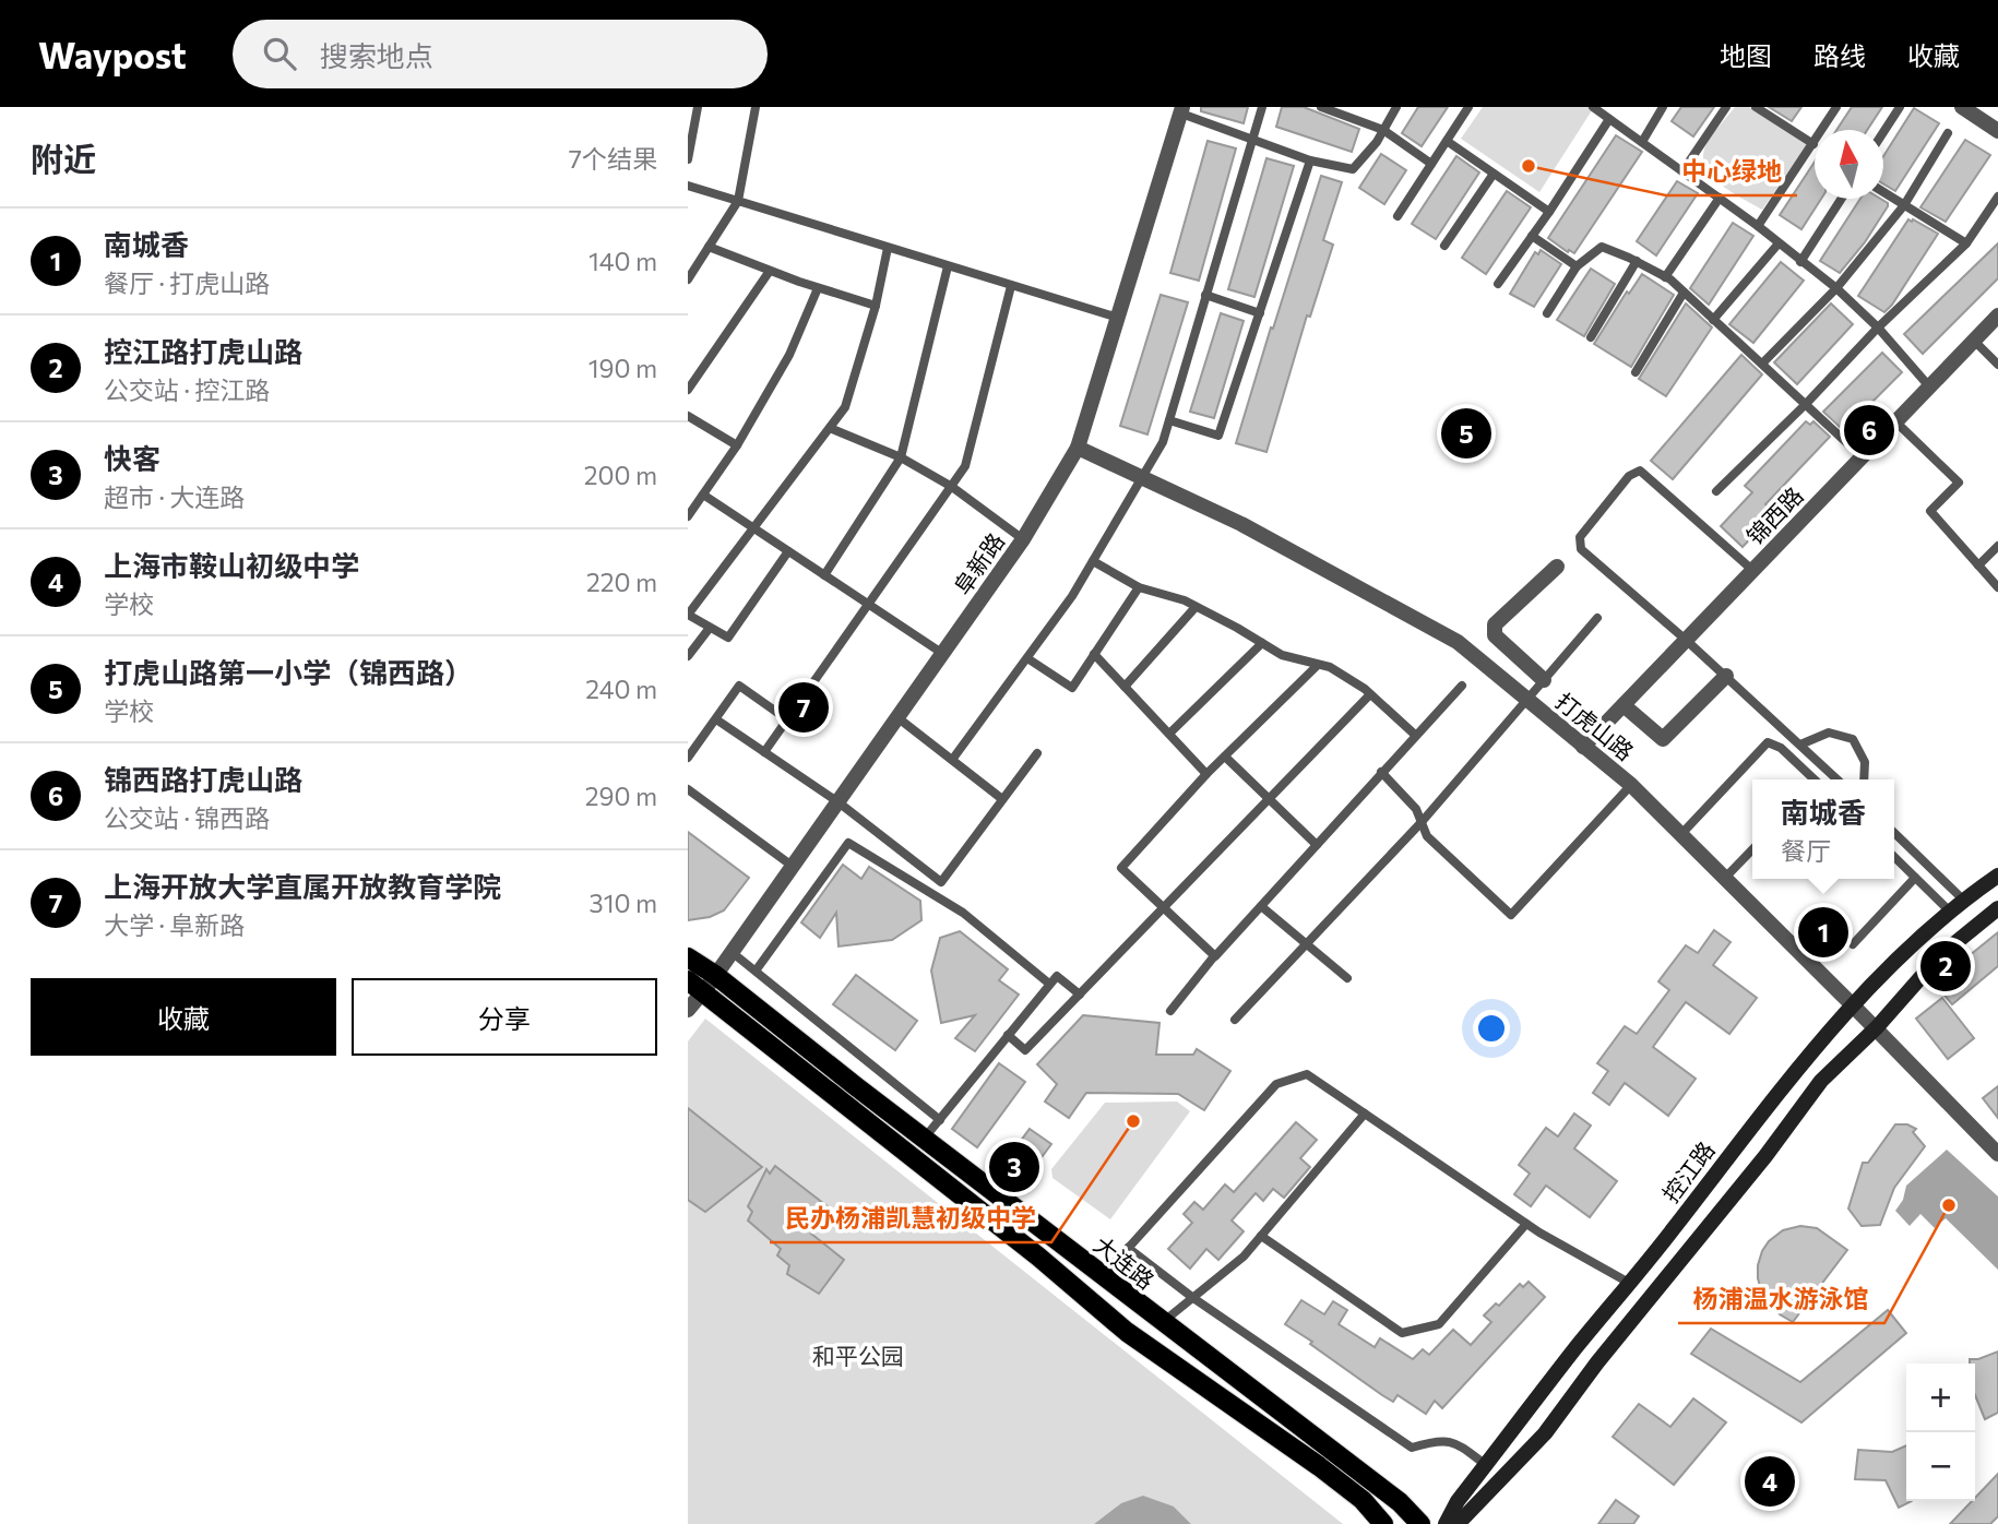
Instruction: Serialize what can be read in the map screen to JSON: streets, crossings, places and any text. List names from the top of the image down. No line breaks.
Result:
{"streets":{"main road":["控江路","大连路"],"street":["锦西路","阜新路","打虎山路"]},"crossings":[["锦西路","打虎山路"],["阜新路","打虎山路"],["阜新路","大连路"],["打虎山路","控江路"]],"parks":["和平公园"],"places":["中心绿地","民办杨浦凯慧初级中学","杨浦温水游泳馆"],"north":"top","page":{"header":"Waypost","search":"搜索地点","nav":["地图","路线","收藏"],"heading":["附近","7个结果"],"list":[{"mark":"1","name":"南城香","note":"餐厅 · 打虎山路","value":"140 m"},{"mark":"2","name":"控江路打虎山路","note":"公交站 · 控江路","value":"190 m"},{"mark":"3","name":"快客","note":"超市 · 大连路","value":"200 m"},{"mark":"4","name":"上海市鞍山初级中学","note":"学校","value":"220 m"},{"mark":"5","name":"打虎山路第一小学（锦西路）","note":"学校","value":"240 m"},{"mark":"6","name":"锦西路打虎山路","note":"公交站 · 锦西路","value":"290 m"},{"mark":"7","name":"上海开放大学直属开放教育学院","note":"大学 · 阜新路","value":"310 m"}],"pins":["6","5","7","1","2","3","4"],"popup":["南城香","餐厅"],"buttons":["收藏","分享"],"map_buttons":["+","−"]}}
